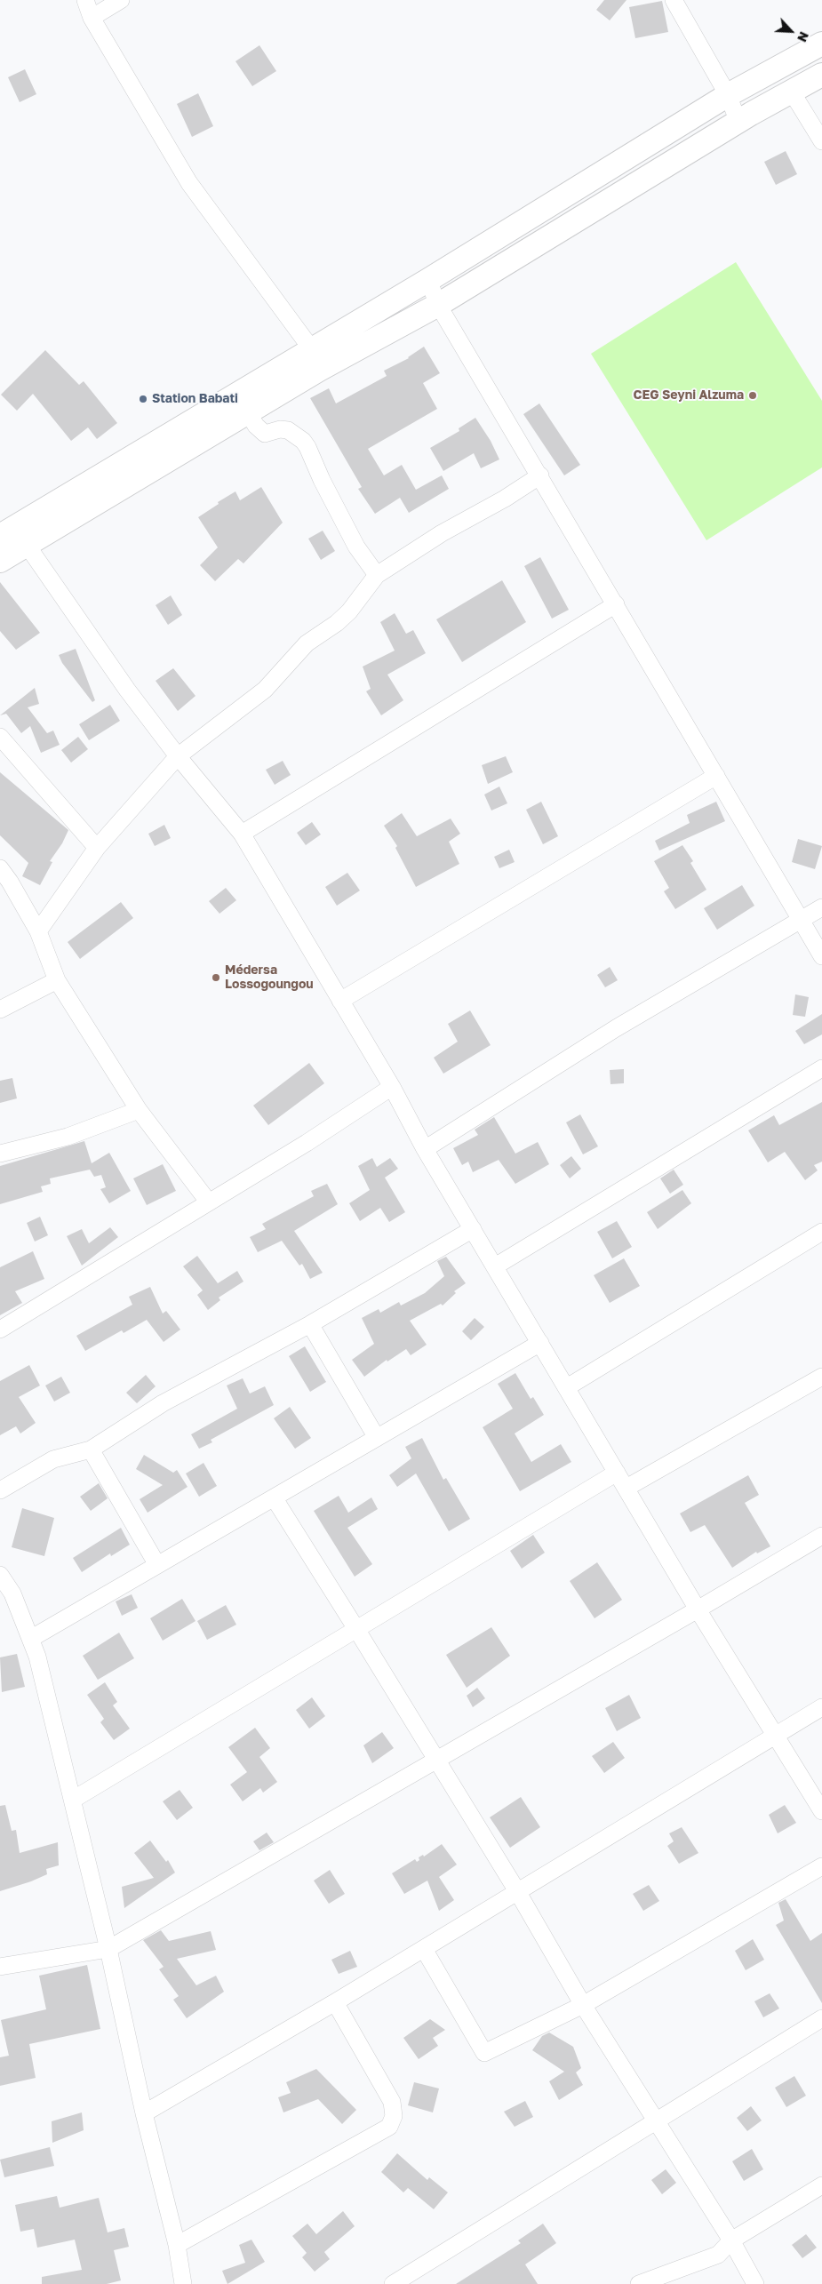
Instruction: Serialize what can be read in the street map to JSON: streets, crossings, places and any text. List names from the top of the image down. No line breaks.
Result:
{"places":["CEG Seyni Alzuma","Station Babati","Médersa Lossogoungou"],"north":"bottom right"}
